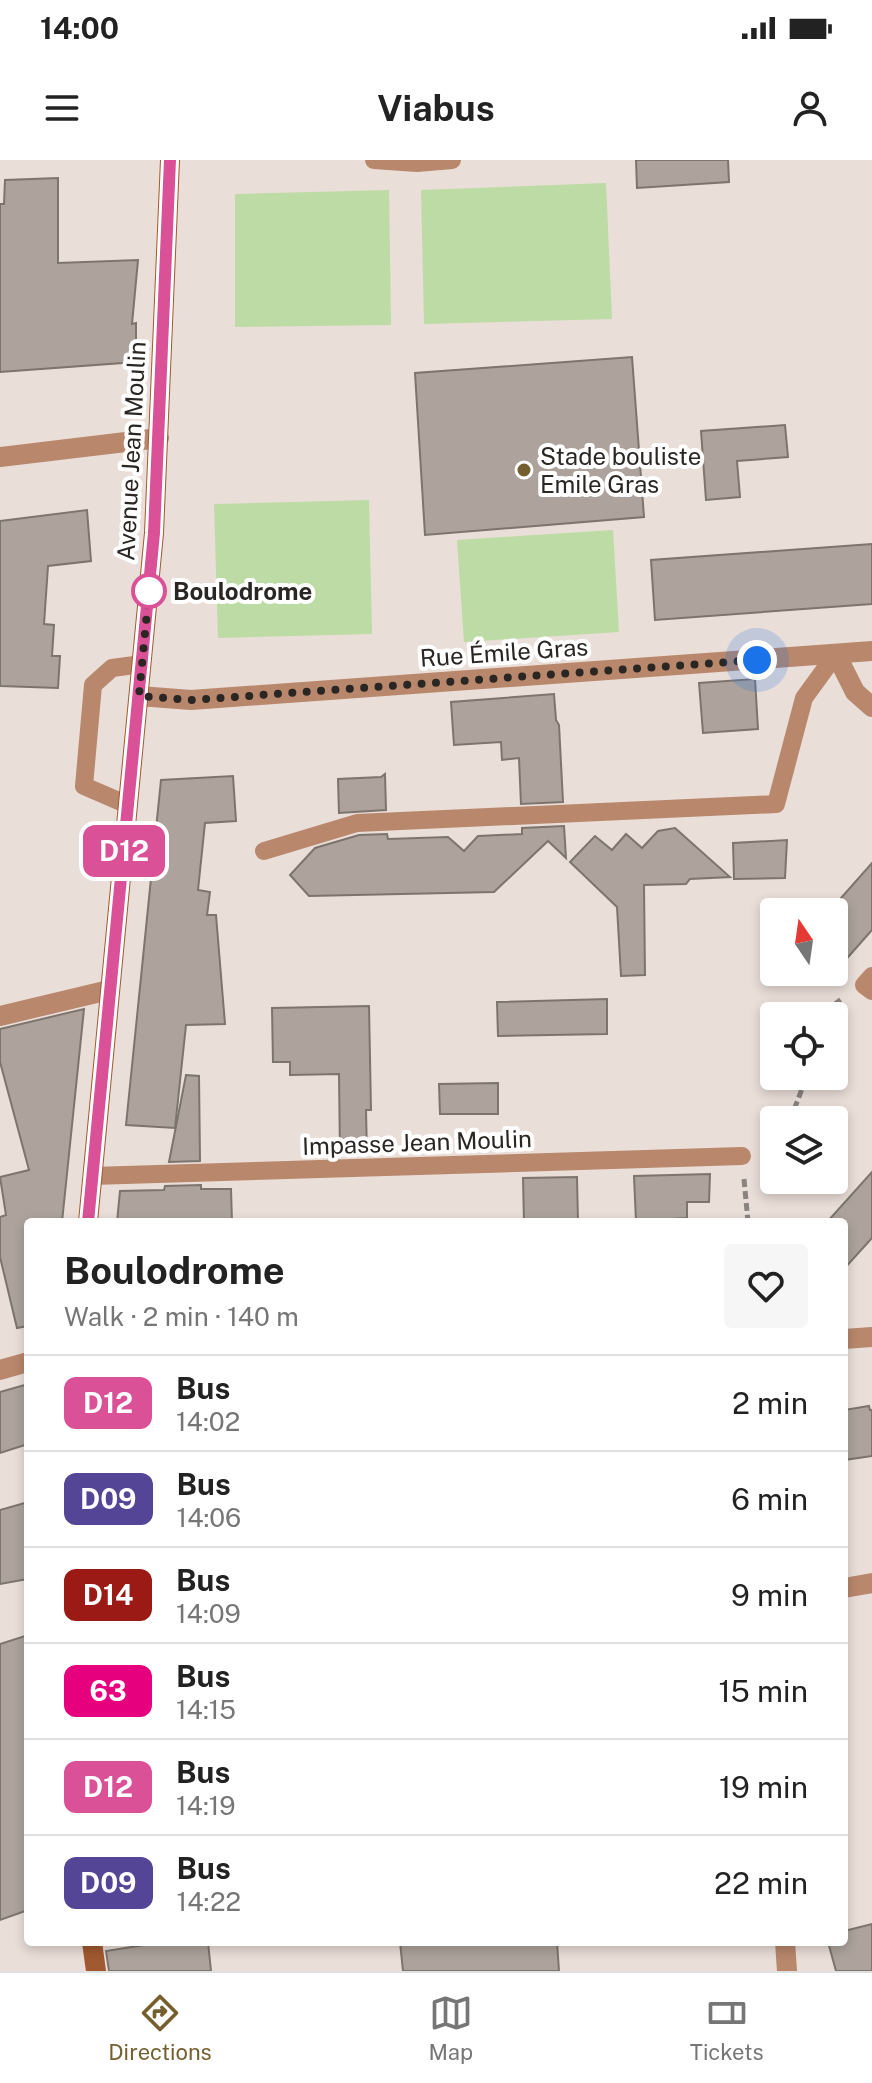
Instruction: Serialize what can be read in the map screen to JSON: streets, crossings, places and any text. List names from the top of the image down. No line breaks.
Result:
{"streets":{"main road":["Avenue Jean Moulin"],"street":["Rue Émile Gras"],"lane":["Impasse Jean Moulin"]},"crossings":[["Avenue Jean Moulin","Rue Émile Gras"],["Avenue Jean Moulin","Impasse Jean Moulin"]],"places":["Stade bouliste Emile Gras","Boulodrome"],"lines":["bus line D12"],"north":"top","page":{"status":"14:00","header":"Viabus","on_map":"D12","heading":["Boulodrome","Walk · 2 min · 140 m"],"list":[{"mark":"D12","name":"Bus","note":"14:02","value":"2 min"},{"mark":"D09","name":"Bus","note":"14:06","value":"6 min"},{"mark":"D14","name":"Bus","note":"14:09","value":"9 min"},{"mark":"63","name":"Bus","note":"14:15","value":"15 min"},{"mark":"D12","name":"Bus","note":"14:19","value":"19 min"},{"mark":"D09","name":"Bus","note":"14:22","value":"22 min"}],"tabs":["Directions","Map","Tickets"]}}
